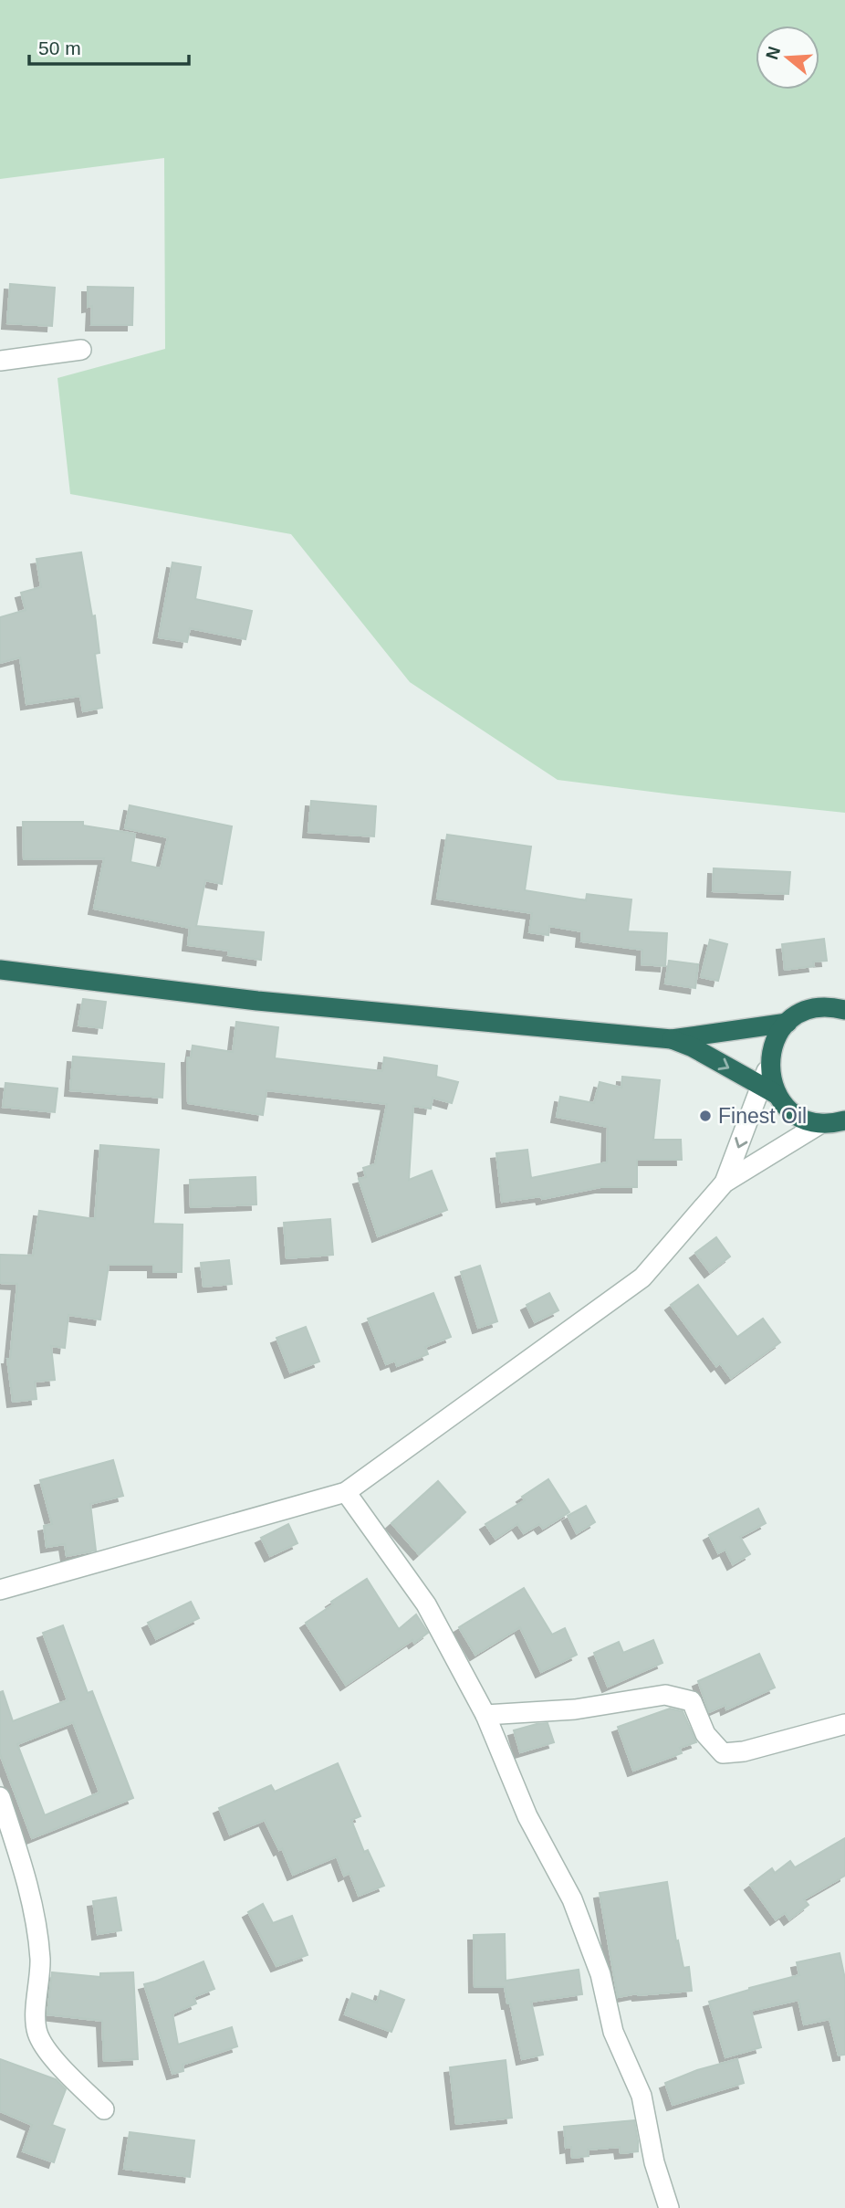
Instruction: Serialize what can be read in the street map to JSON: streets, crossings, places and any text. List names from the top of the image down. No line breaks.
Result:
{"places":["Finest Oil"],"scale_bar":"50 m","north":"left"}
